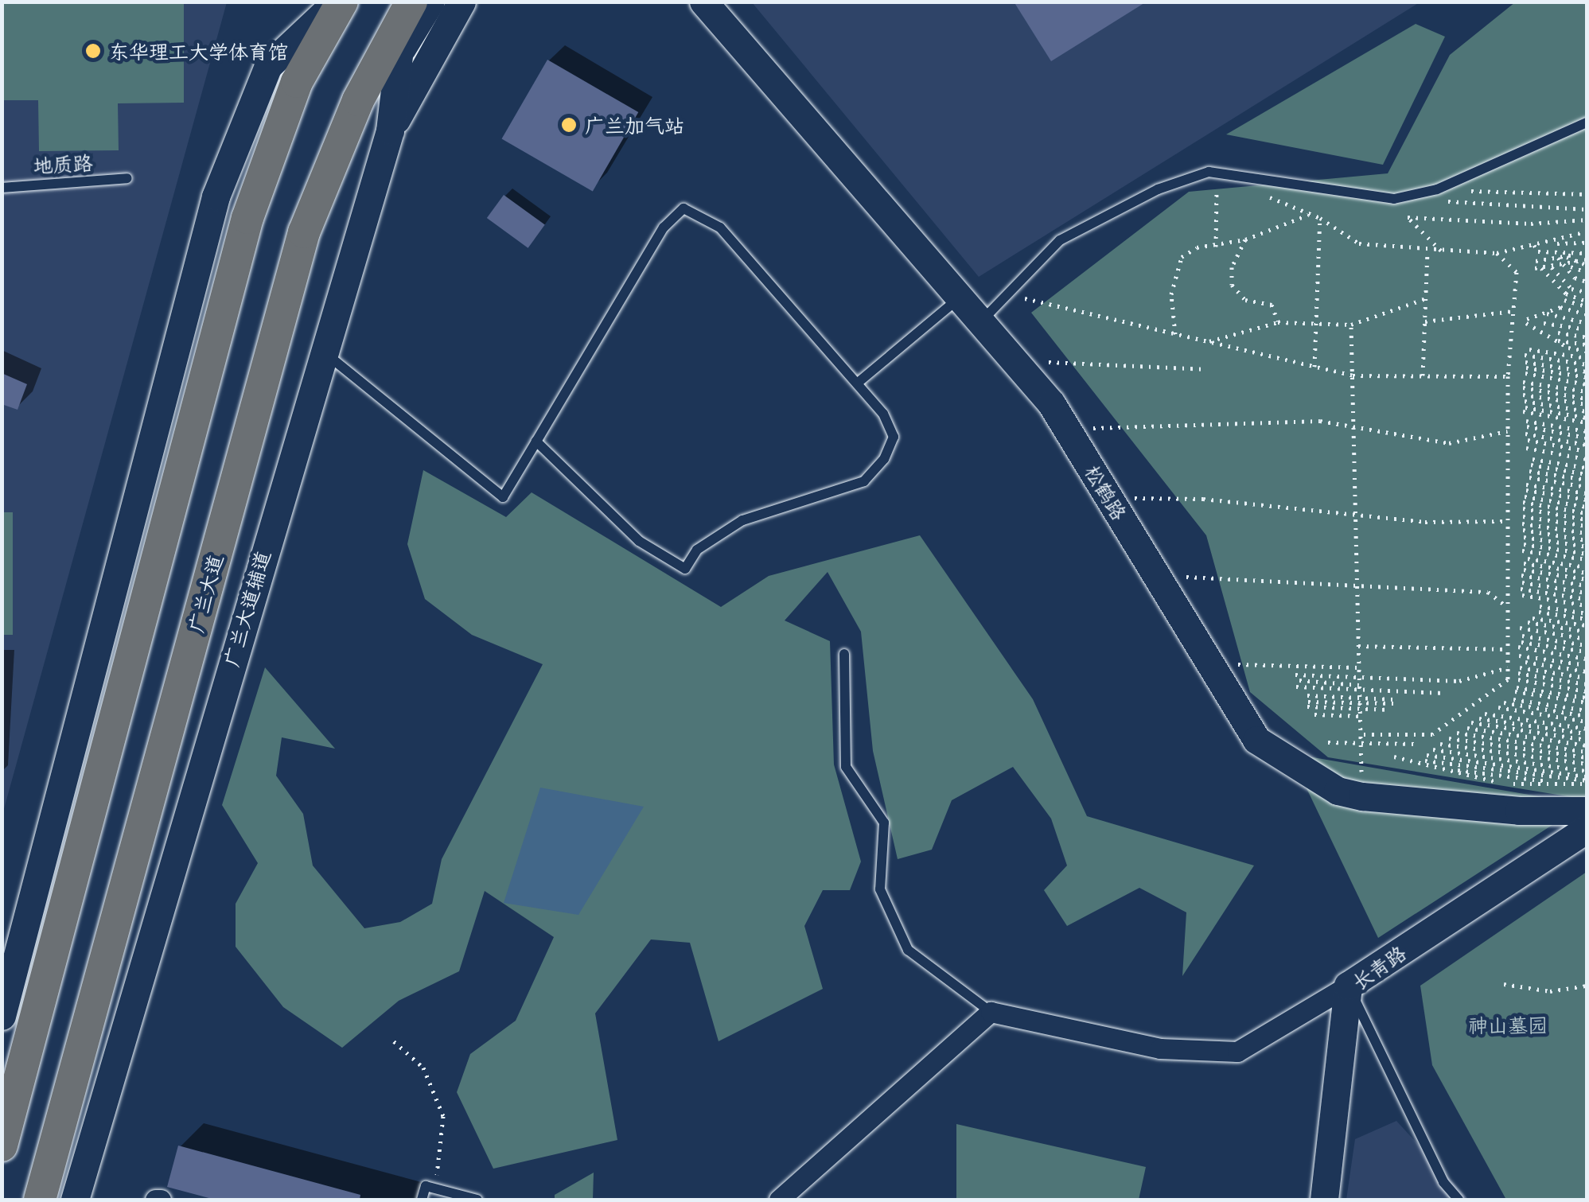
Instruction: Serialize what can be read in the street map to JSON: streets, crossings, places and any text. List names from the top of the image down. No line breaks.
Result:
{"streets":{"main road":["松鹤路","广兰大道","广兰大道辅道","长青路"],"lane":["地质路"]},"crossings":[["广兰大道","广兰大道辅道"]],"parks":["神山墓园"],"places":["东华理工大学体育馆","广兰加气站"]}
